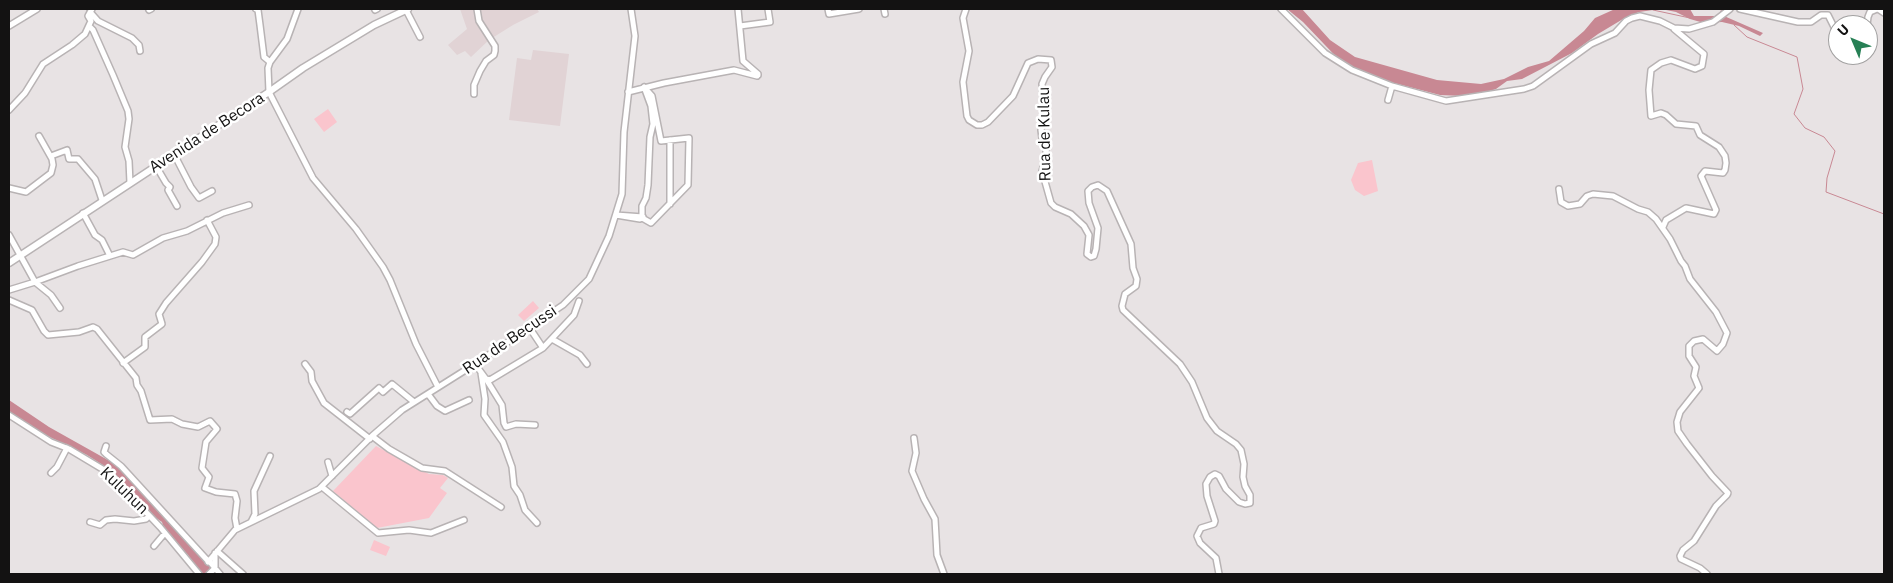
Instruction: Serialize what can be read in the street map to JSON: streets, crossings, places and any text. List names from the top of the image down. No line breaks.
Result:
{"streets":{"main road":["Avenida de Becora"],"street":["Rua de Kulau","Rua de Becussi","Kuluhun"]},"north":"top left"}
